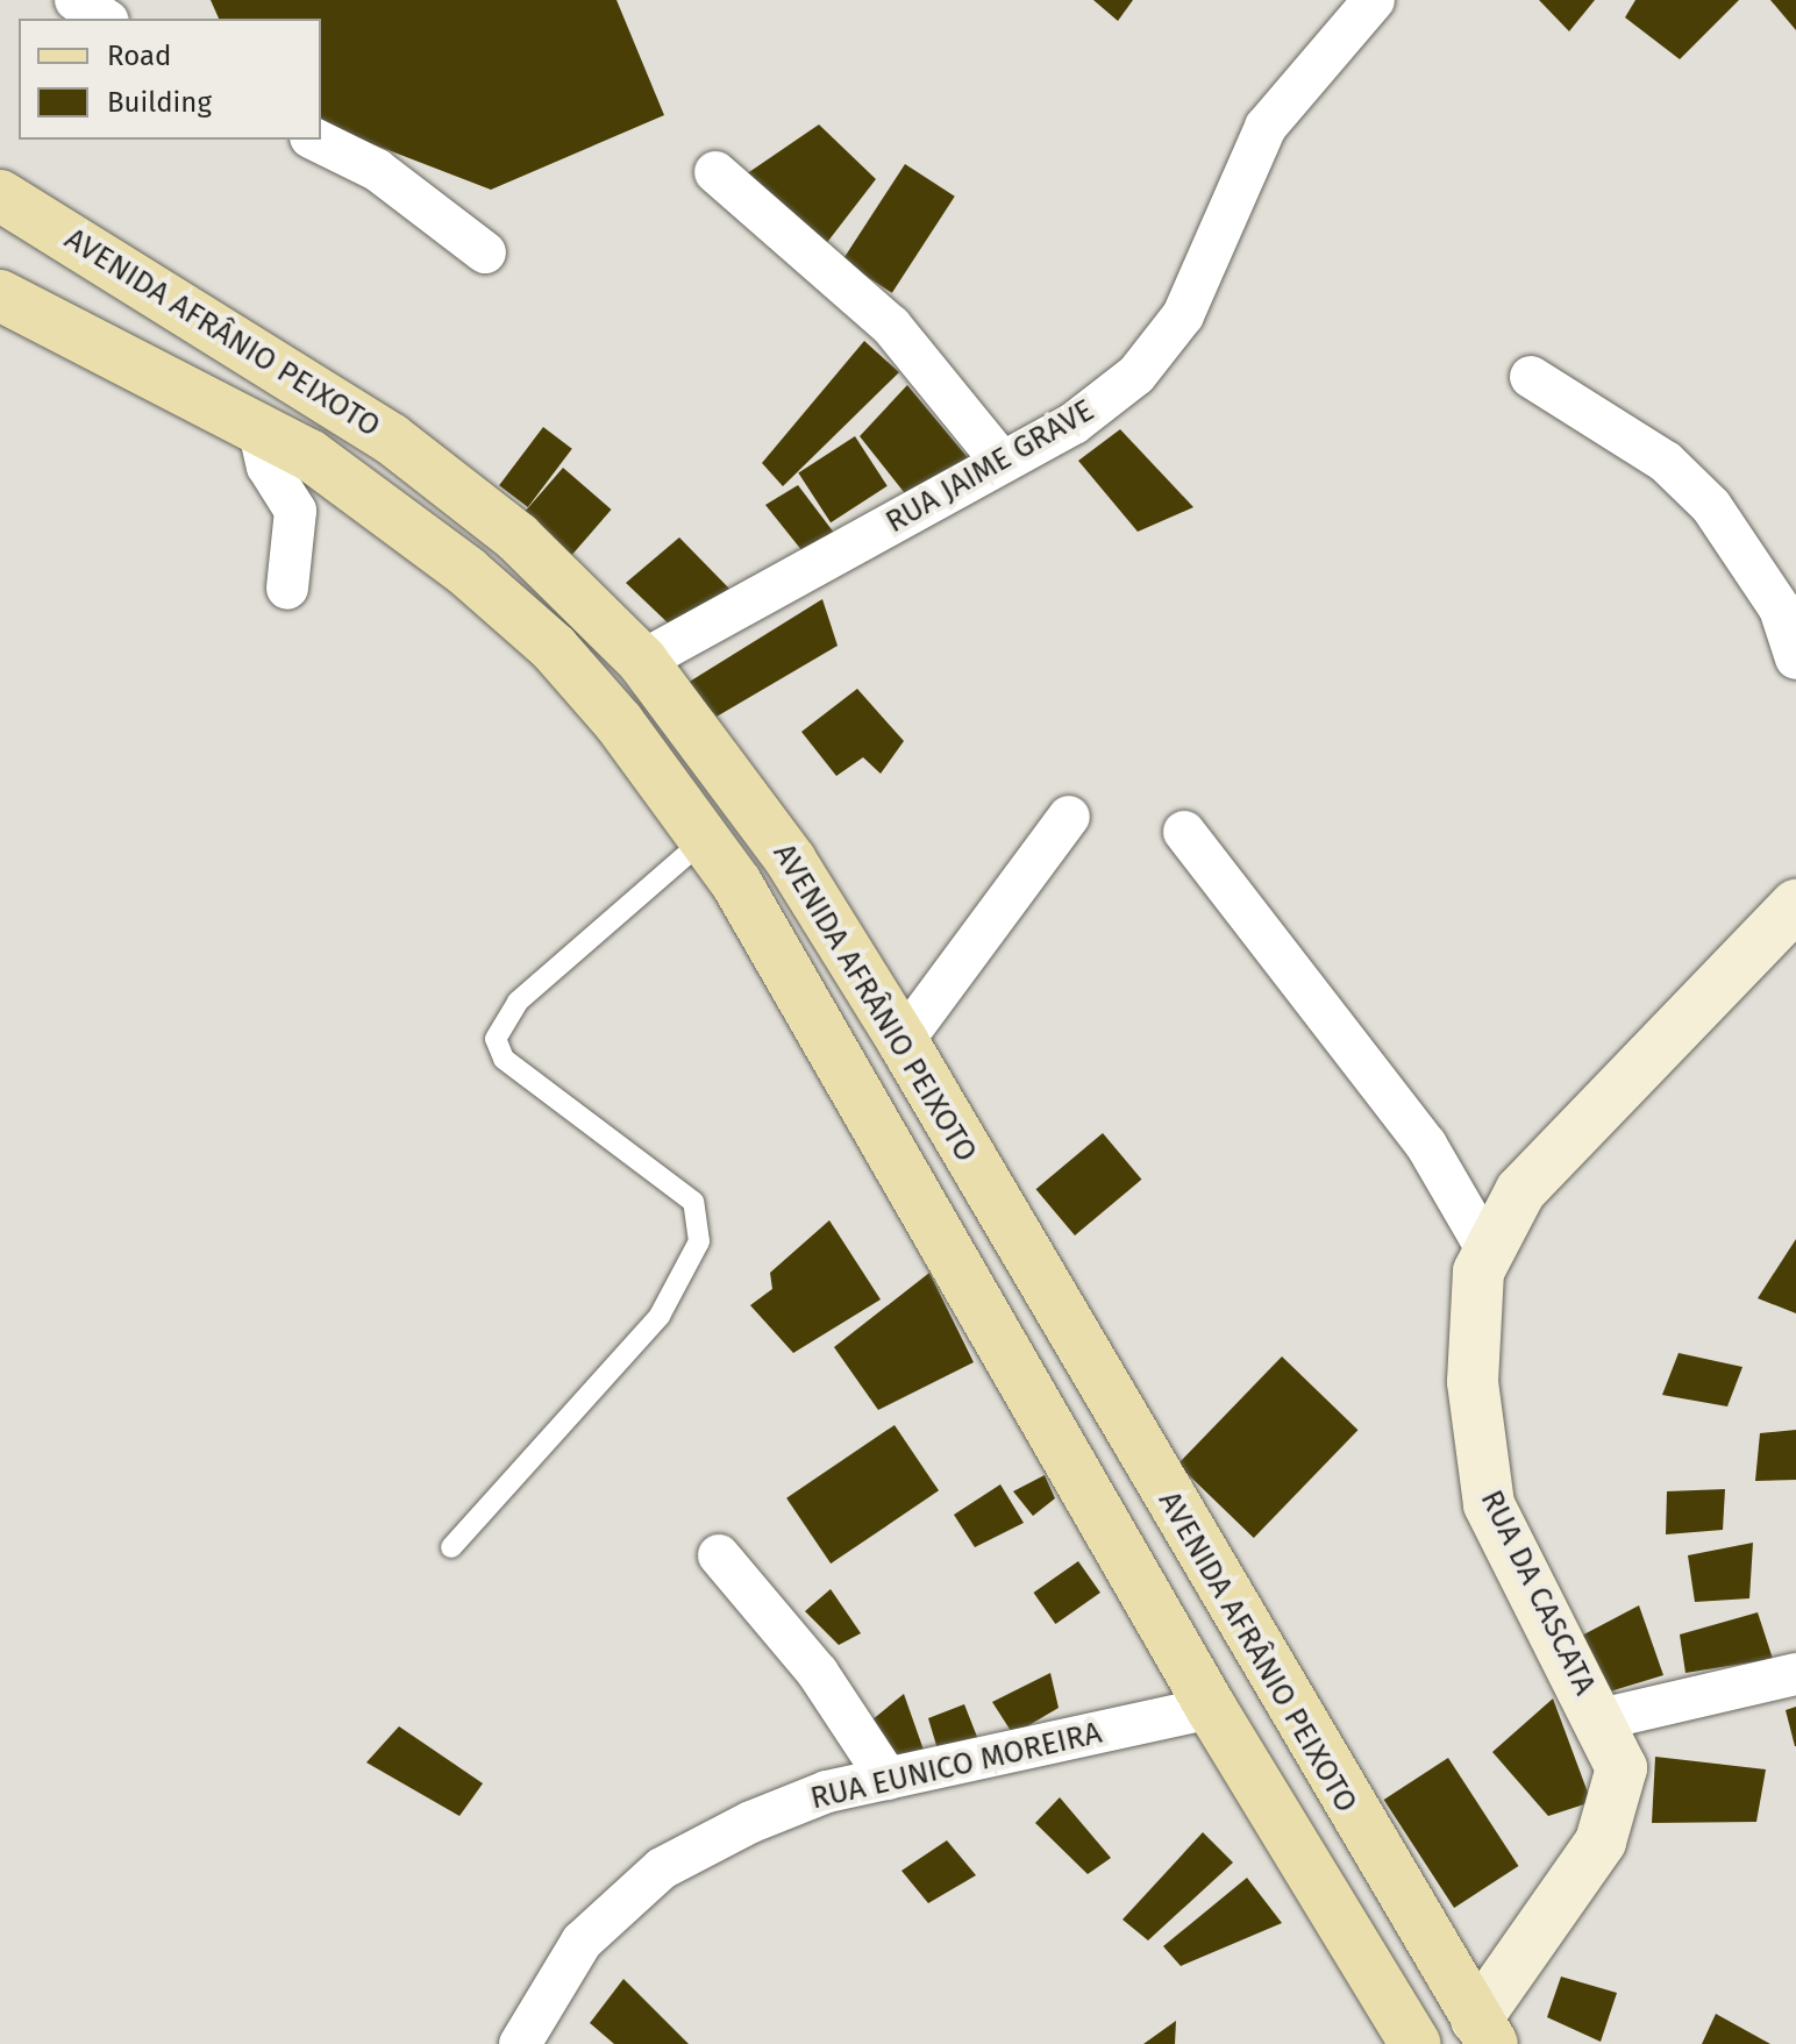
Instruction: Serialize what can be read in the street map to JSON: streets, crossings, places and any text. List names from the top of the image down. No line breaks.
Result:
{"streets":{"main road":["AVENIDA AFRÂNIO PEIXOTO","RUA DA CASCATA"],"street":["RUA JAIME GRAVE","RUA EUNICO MOREIRA"]},"crossings":[["AVENIDA AFRÂNIO PEIXOTO","RUA JAIME GRAVE"],["AVENIDA AFRÂNIO PEIXOTO","RUA DA CASCATA"],["AVENIDA AFRÂNIO PEIXOTO","RUA EUNICO MOREIRA"]],"legend":["Road","Building"]}
